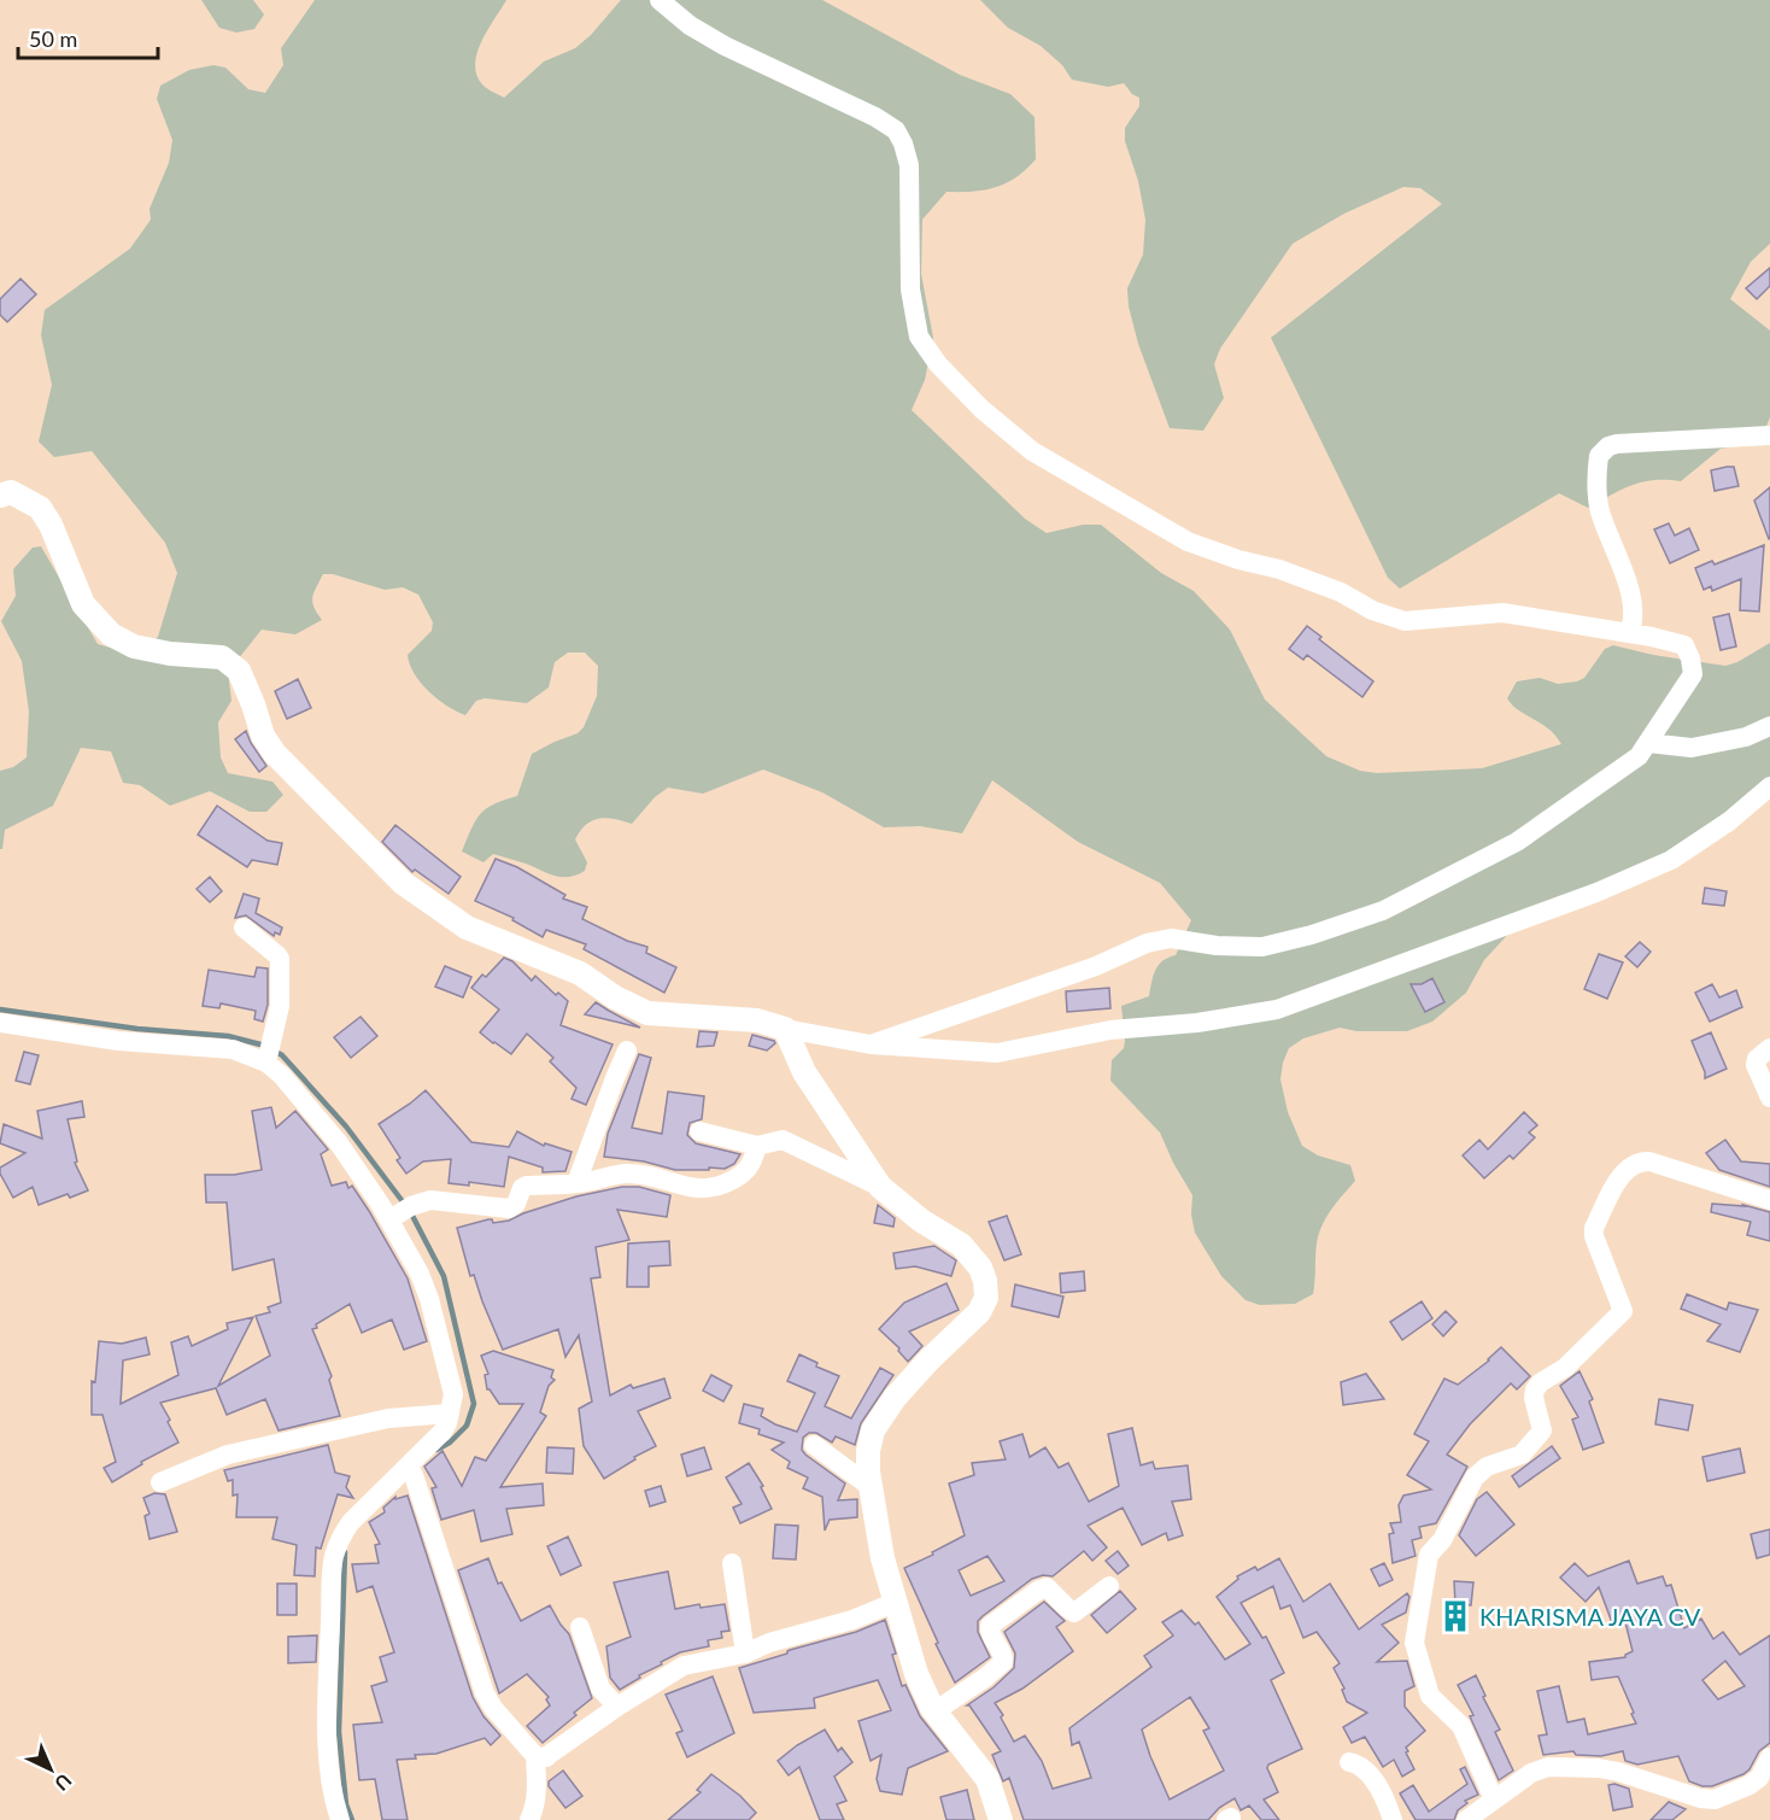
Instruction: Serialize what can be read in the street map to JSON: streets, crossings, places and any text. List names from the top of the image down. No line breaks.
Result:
{"places":{"building":["KHARISMA JAYA CV"]},"scale_bar":"50 m","north":"bottom right"}
